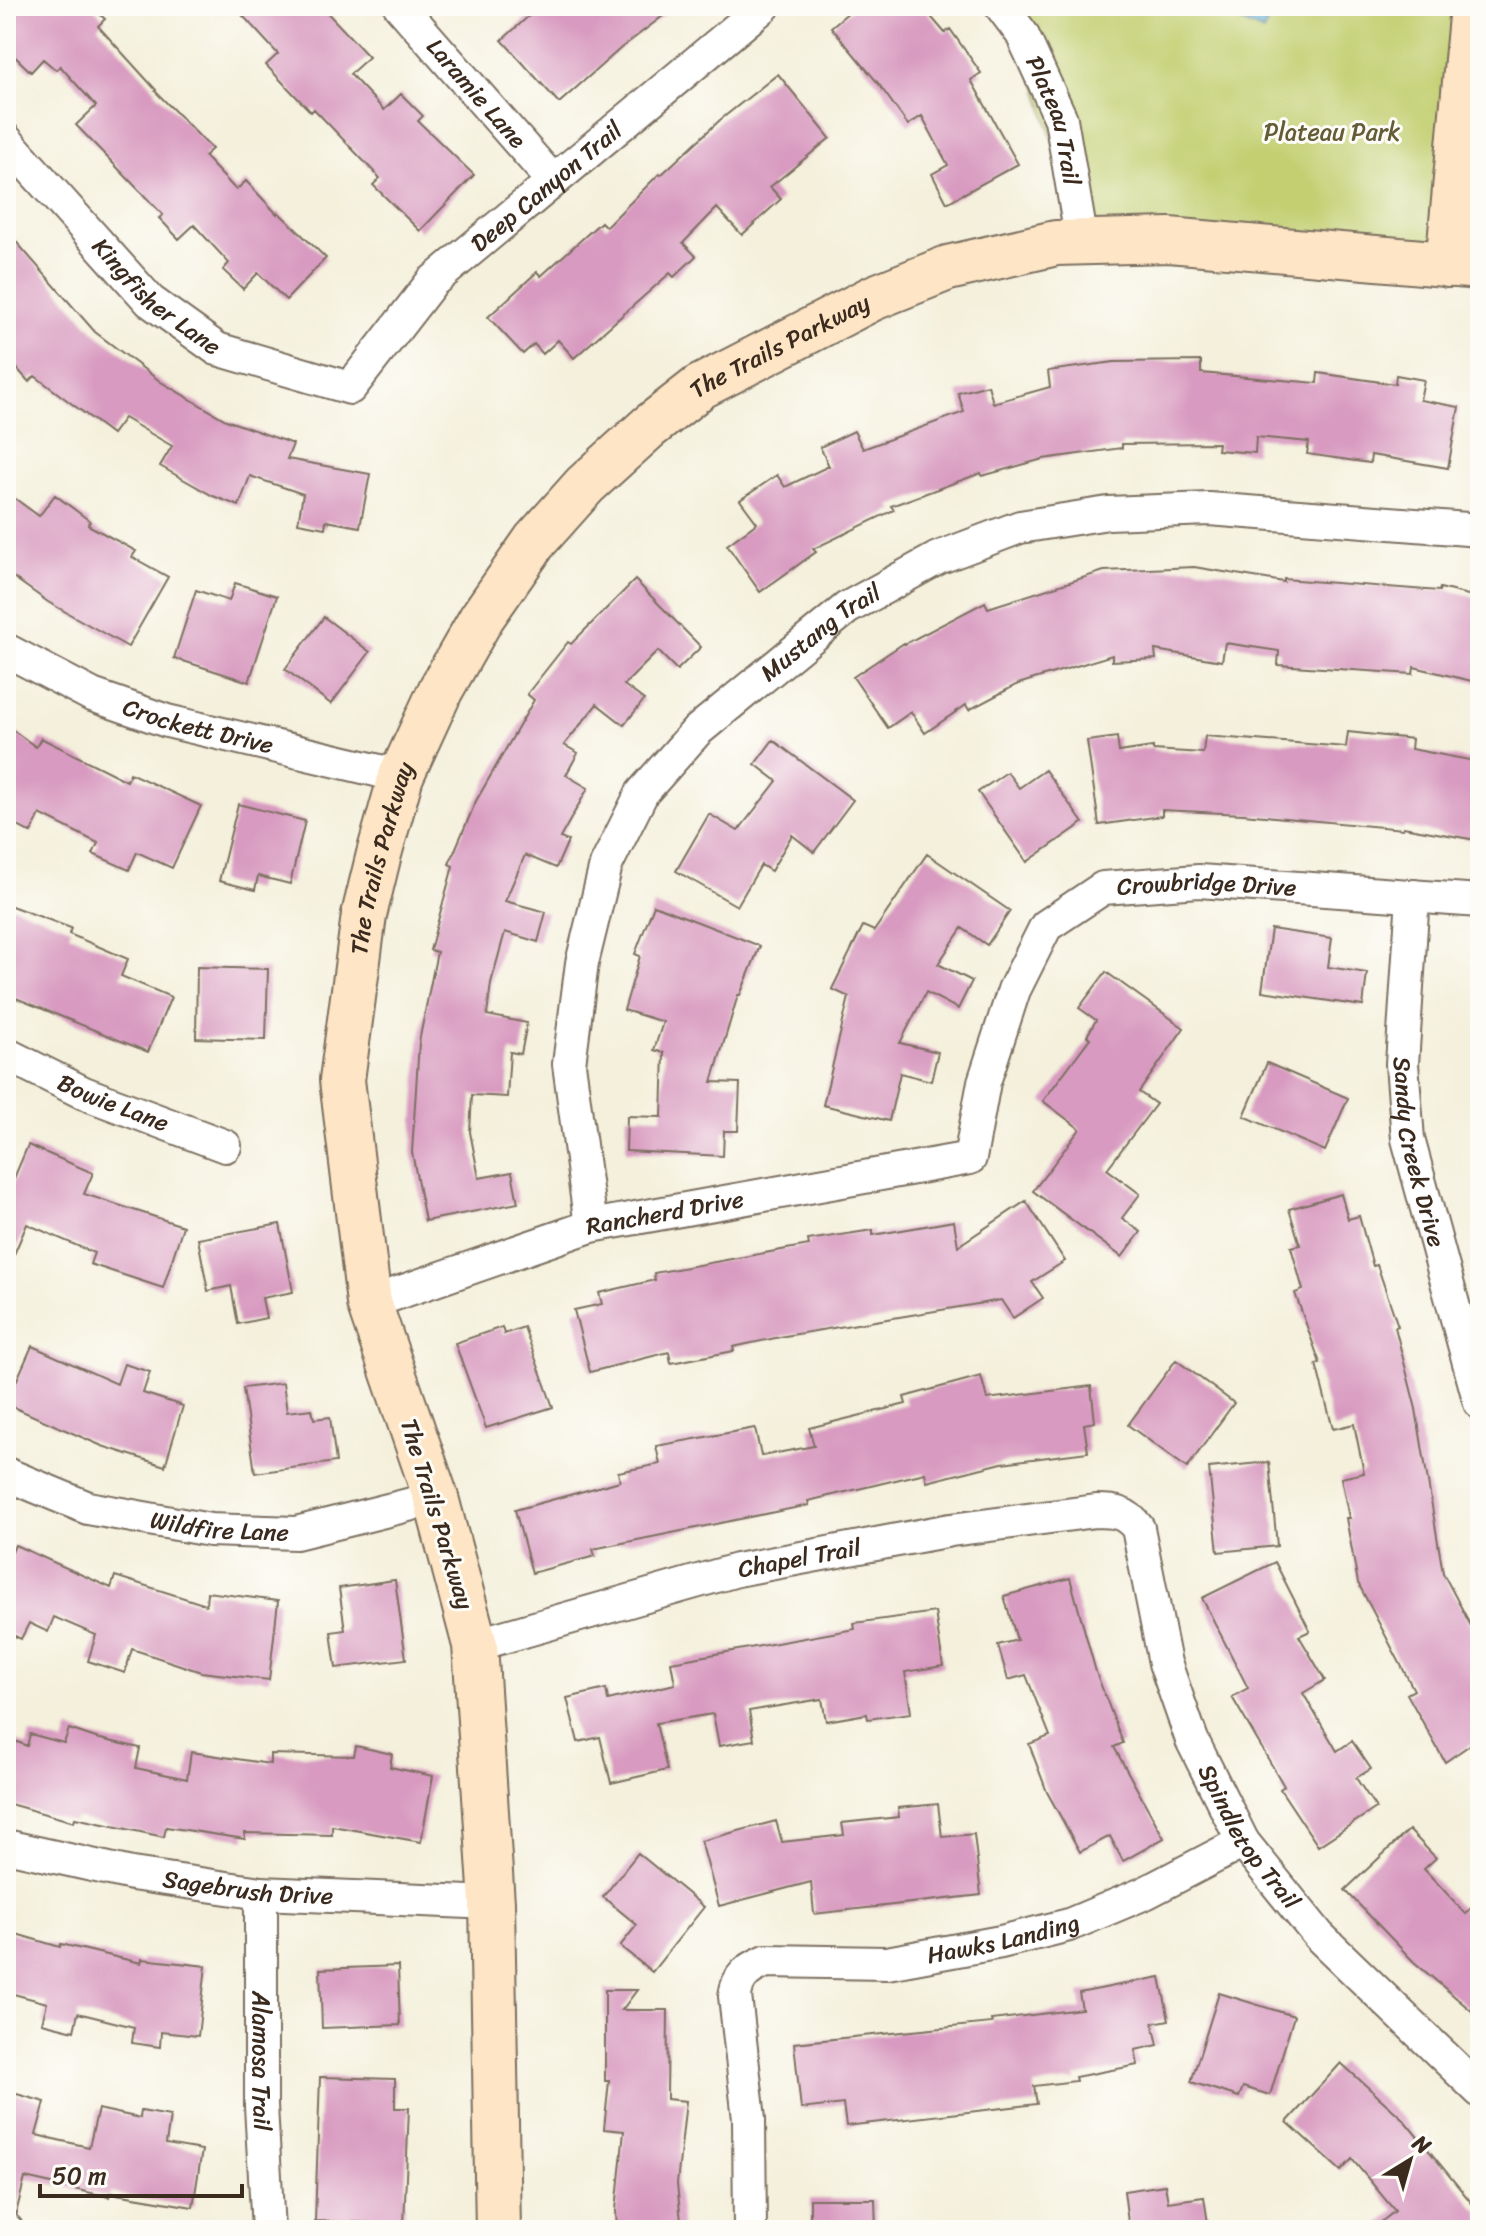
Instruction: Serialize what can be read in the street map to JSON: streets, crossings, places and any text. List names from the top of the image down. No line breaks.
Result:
{"streets":{"street":["Laramie Lane","Plateau Trail","Deep Canyon Trail","Kingfisher Lane","The Trails Parkway","Mustang Trail","Crockett Drive","Crowbridge Drive","Bowie Lane","Sandy Creek Drive","Rancherd Drive","Wildfire Lane","Chapel Trail","Spindletop Trail","Sagebrush Drive","Hawks Landing","Alamosa Trail"]},"crossings":[["Laramie Lane","Deep Canyon Trail"],["Plateau Trail","The Trails Parkway"],["Deep Canyon Trail","Kingfisher Lane"],["The Trails Parkway","Crockett Drive"],["The Trails Parkway","Rancherd Drive"],["The Trails Parkway","Wildfire Lane"],["The Trails Parkway","Chapel Trail"],["The Trails Parkway","Sagebrush Drive"],["Mustang Trail","Rancherd Drive"],["Crowbridge Drive","Sandy Creek Drive"],["Crowbridge Drive","Rancherd Drive"],["Chapel Trail","Spindletop Trail"],["Spindletop Trail","Hawks Landing"],["Sagebrush Drive","Alamosa Trail"]],"parks":["Plateau Park"],"scale_bar":"50 m","north":"top right"}
